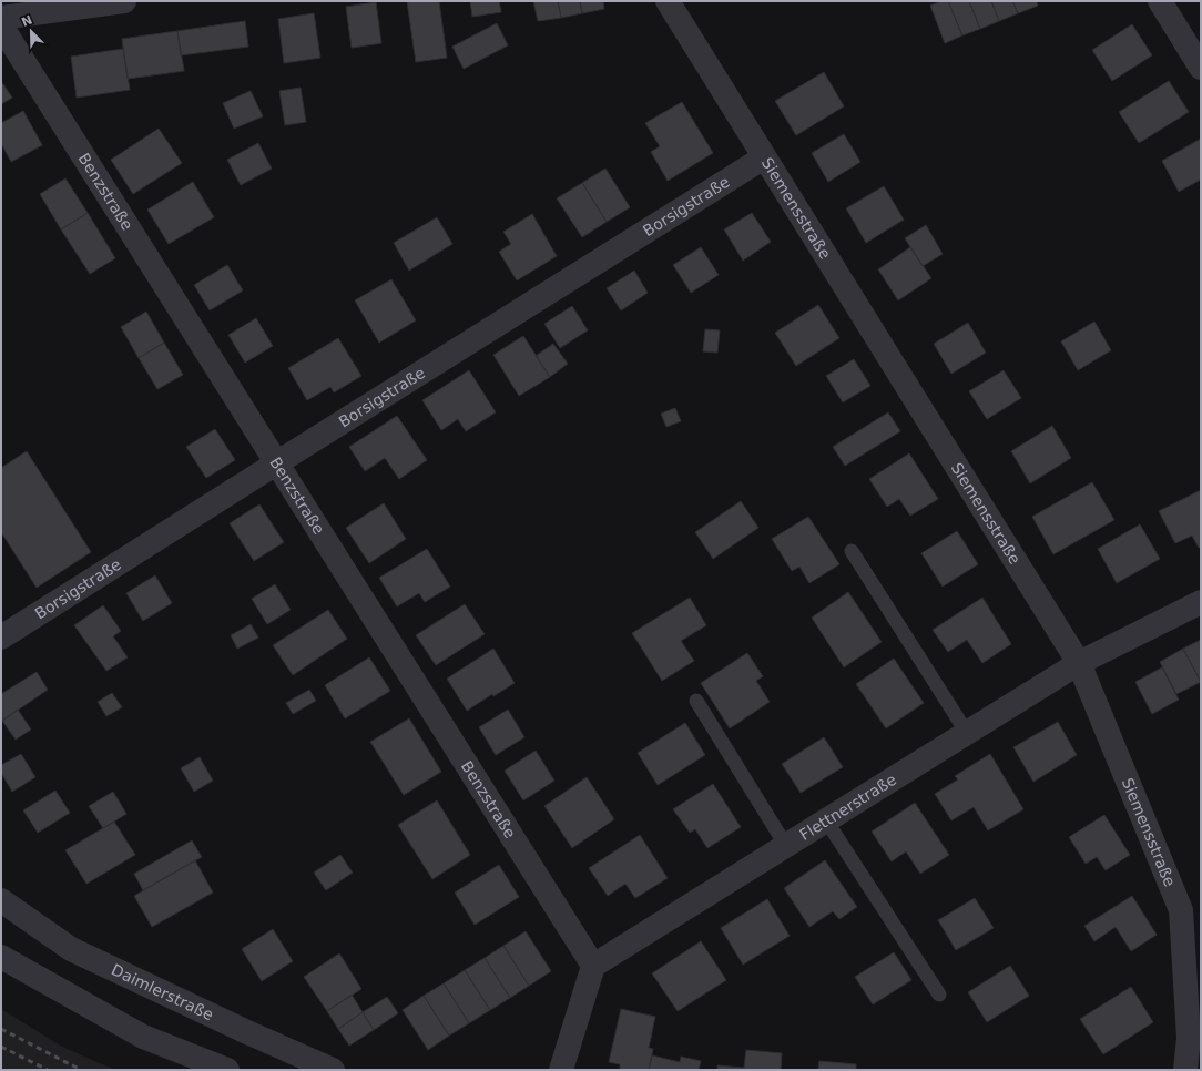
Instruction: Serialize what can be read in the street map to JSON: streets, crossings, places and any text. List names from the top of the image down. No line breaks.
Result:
{"streets":{"street":["Benzstraße","Borsigstraße","Siemensstraße","Flettnerstraße","Daimlerstraße"]},"crossings":[["Benzstraße","Borsigstraße"],["Benzstraße","Flettnerstraße"],["Borsigstraße","Siemensstraße"],["Siemensstraße","Flettnerstraße"]],"north":"top left"}
